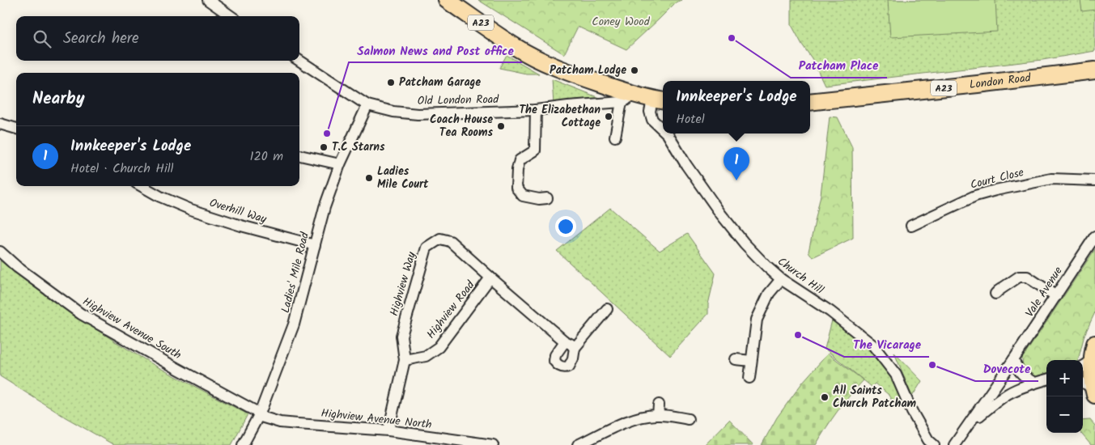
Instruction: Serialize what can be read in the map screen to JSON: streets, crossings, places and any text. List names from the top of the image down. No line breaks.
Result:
{"streets":{"highway":["A23","London Road"],"street":["Old London Road","Court Close","Overhill Way","Ladies' Mile Road","Church Hill","Highview Way","Vale Avenue","Highview Road","Highview Avenue South","Highview Avenue North"]},"crossings":[["A23","Old London Road"],["A23","Church Hill"],["Old London Road","Ladies' Mile Road"],["Overhill Way","Ladies' Mile Road"],["Ladies' Mile Road","Highview Avenue South"],["Ladies' Mile Road","Highview Avenue North"],["Highview Way","Highview Road"],["Highview Way","Highview Avenue North"],["Highview Avenue South","Highview Avenue North"]],"parks":["Coney Wood"],"places":["Patcham Place","Patcham Lodge","Patcham Garage","The Elizabethan Cottage","Coach House Tea Rooms","Salmon News and Post office","T.C Starns","Ladies Mile Court","The Vicarage","Dovecote","All Saints Church Patcham"],"page":{"search":"Search here","heading":"Nearby","popup":["Innkeeper's Lodge","Hotel"],"list":[{"mark":"1","name":"Innkeeper's Lodge","note":"Hotel · Church Hill","value":"120 m"}],"pins":"1","map_buttons":["+","−"]}}
